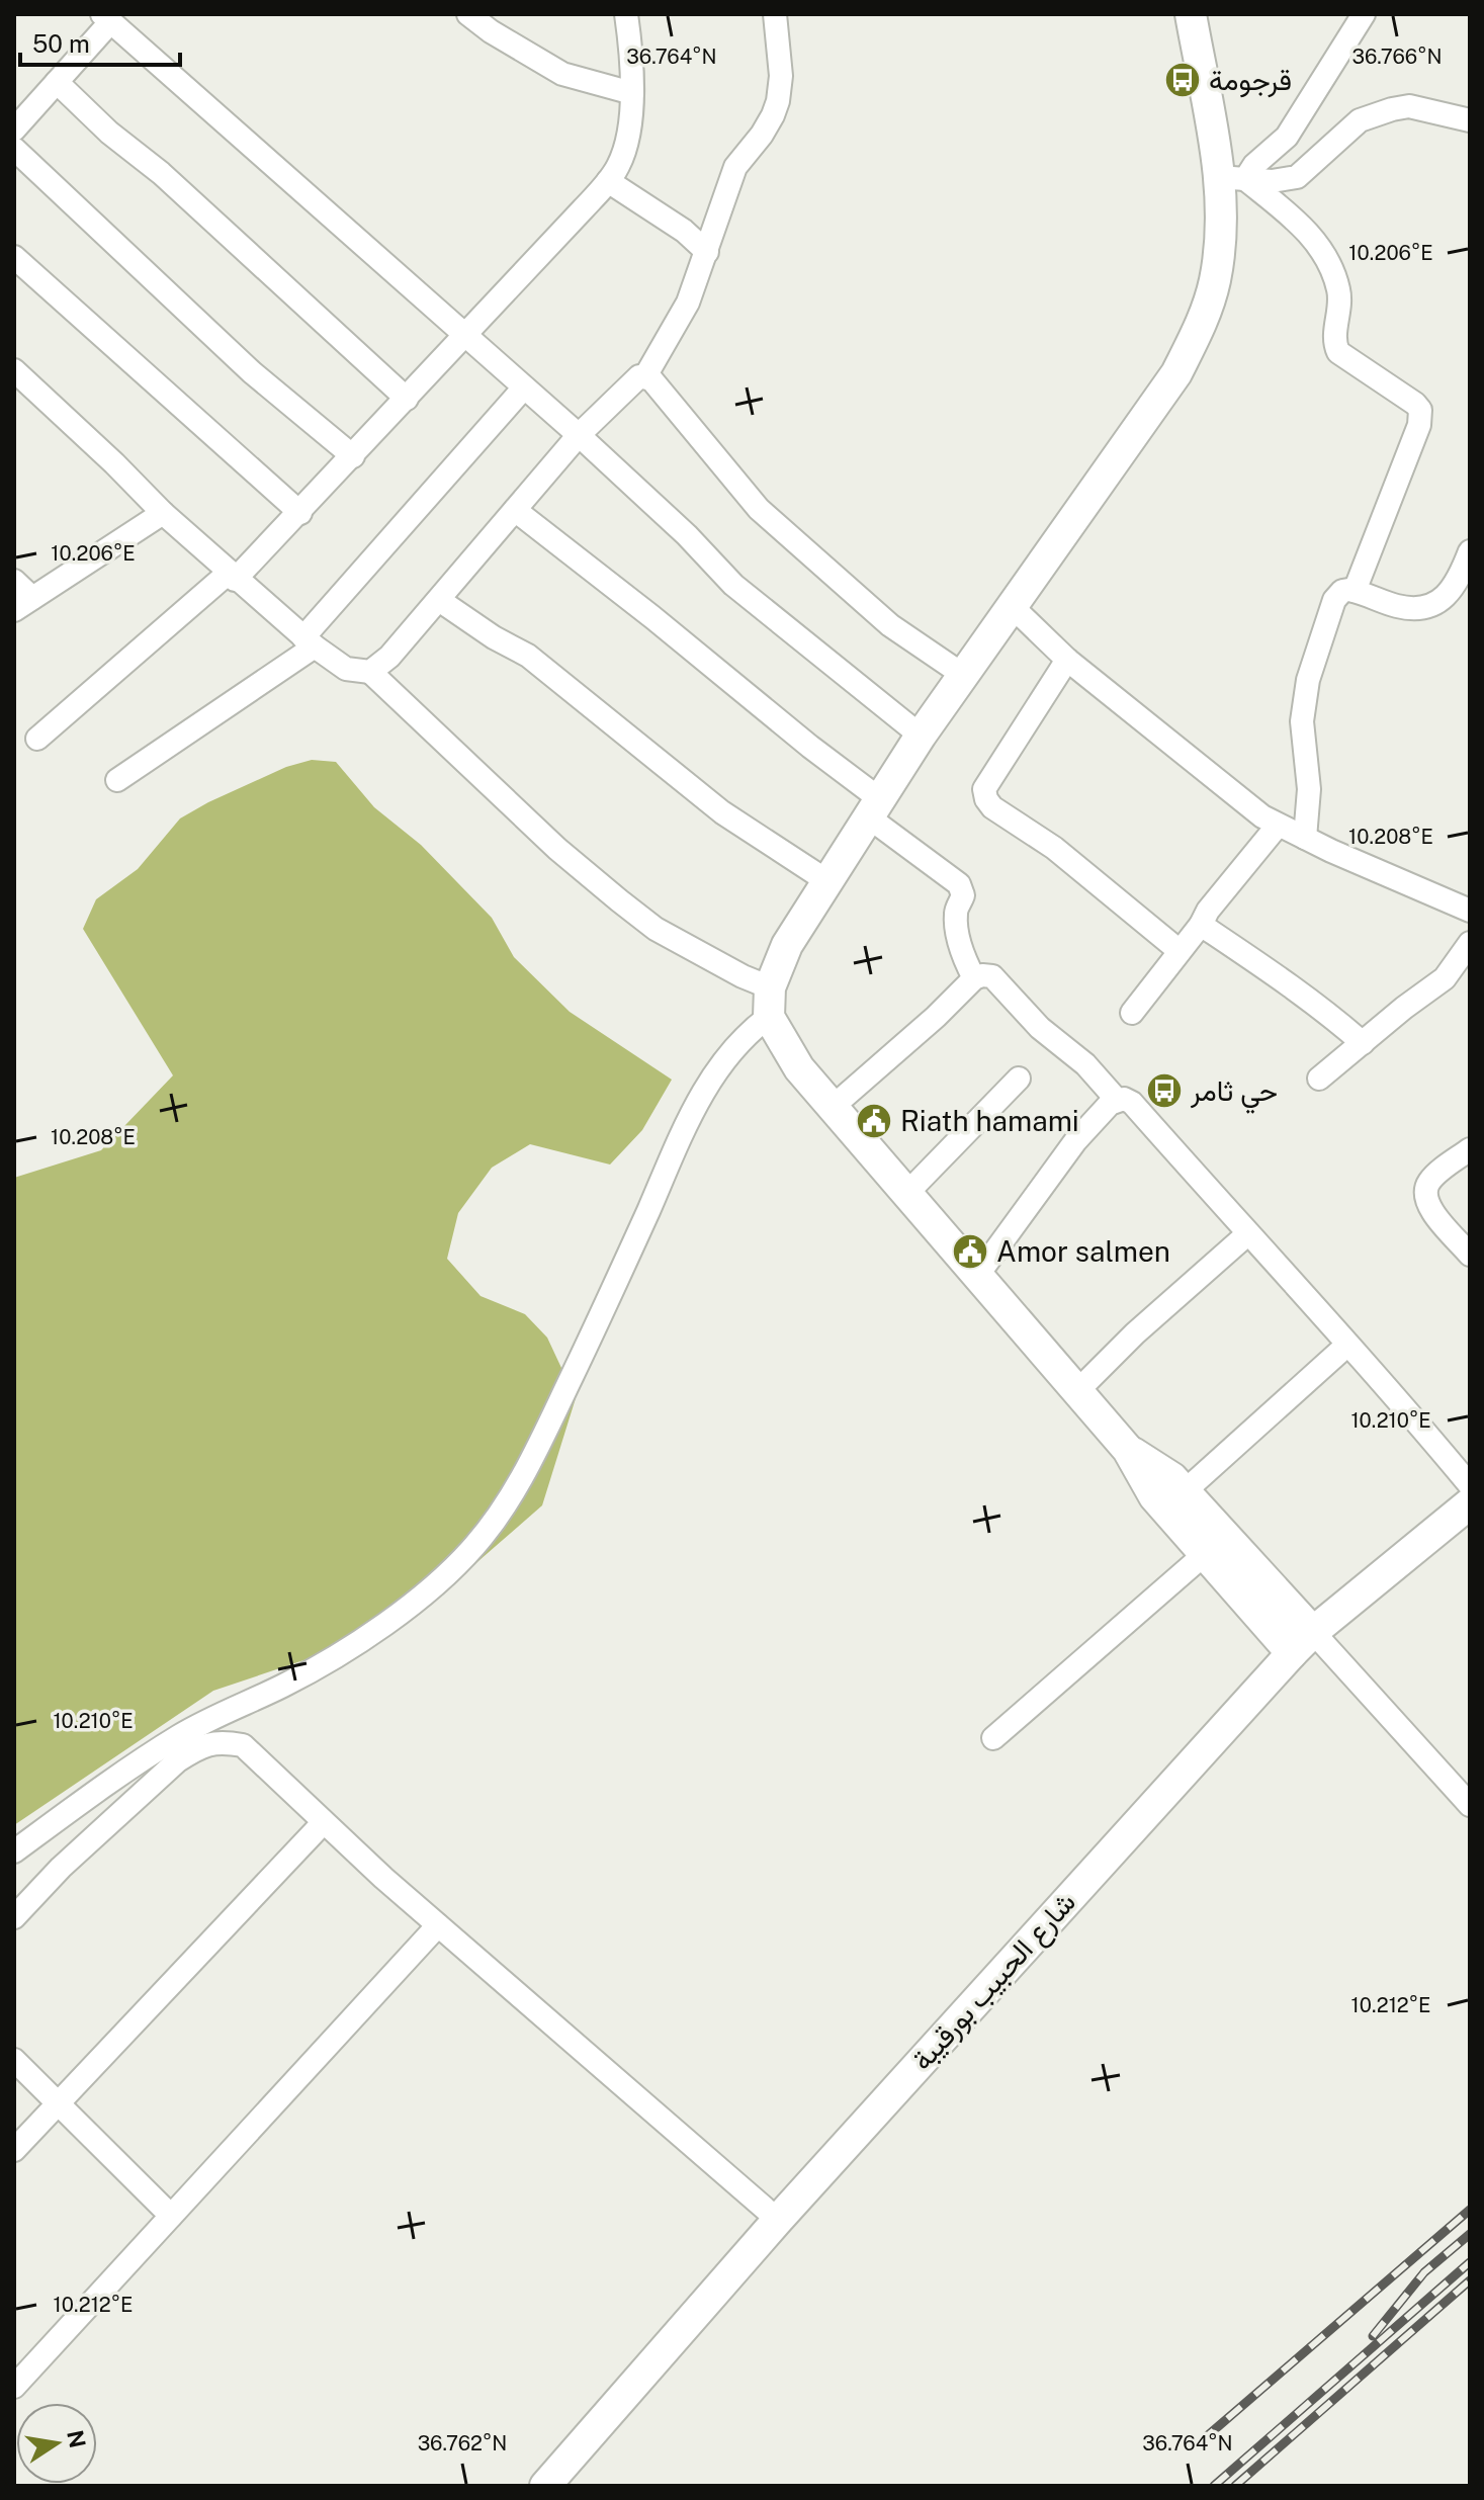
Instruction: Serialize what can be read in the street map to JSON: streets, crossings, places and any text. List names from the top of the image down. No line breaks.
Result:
{"streets":{"main road":["شارع الحبيب بورقيبة"]},"places":{"bus stop":["قرجومة","حي ثامر"],"public building":["Riath hamami","Amor salmen"]},"scale_bar":"50 m","north":"right","coordinates":["36.764°N","36.766°N","10.206°E","10.208°E","10.210°E","10.212°E","36.762°N"]}
